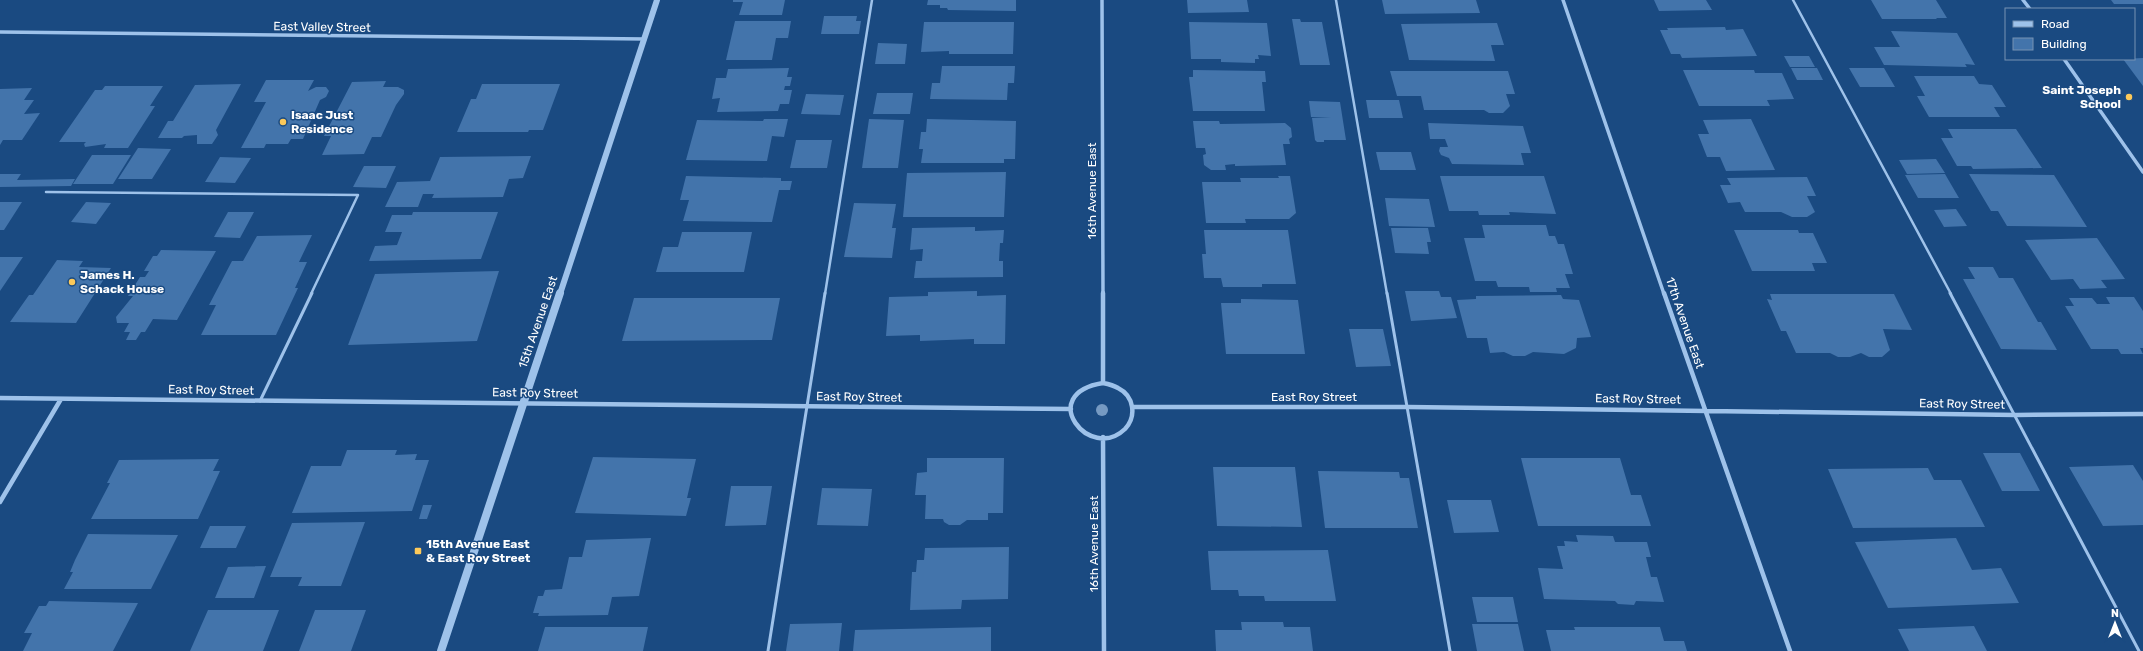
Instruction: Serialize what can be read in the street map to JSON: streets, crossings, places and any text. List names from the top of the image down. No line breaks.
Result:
{"streets":{"street":["East Valley Street","16th Avenue East","15th Avenue East","17th Avenue East","East Roy Street"]},"crossings":[["East Valley Street","15th Avenue East"],["16th Avenue East","East Roy Street"],["15th Avenue East","East Roy Street"],["17th Avenue East","East Roy Street"]],"places":{"other":["Saint Joseph School","Isaac Just Residence","James H. Schack House"],"transit":["15th Avenue East & East Roy Street"]},"legend":["Road","Building"],"north":"top"}
